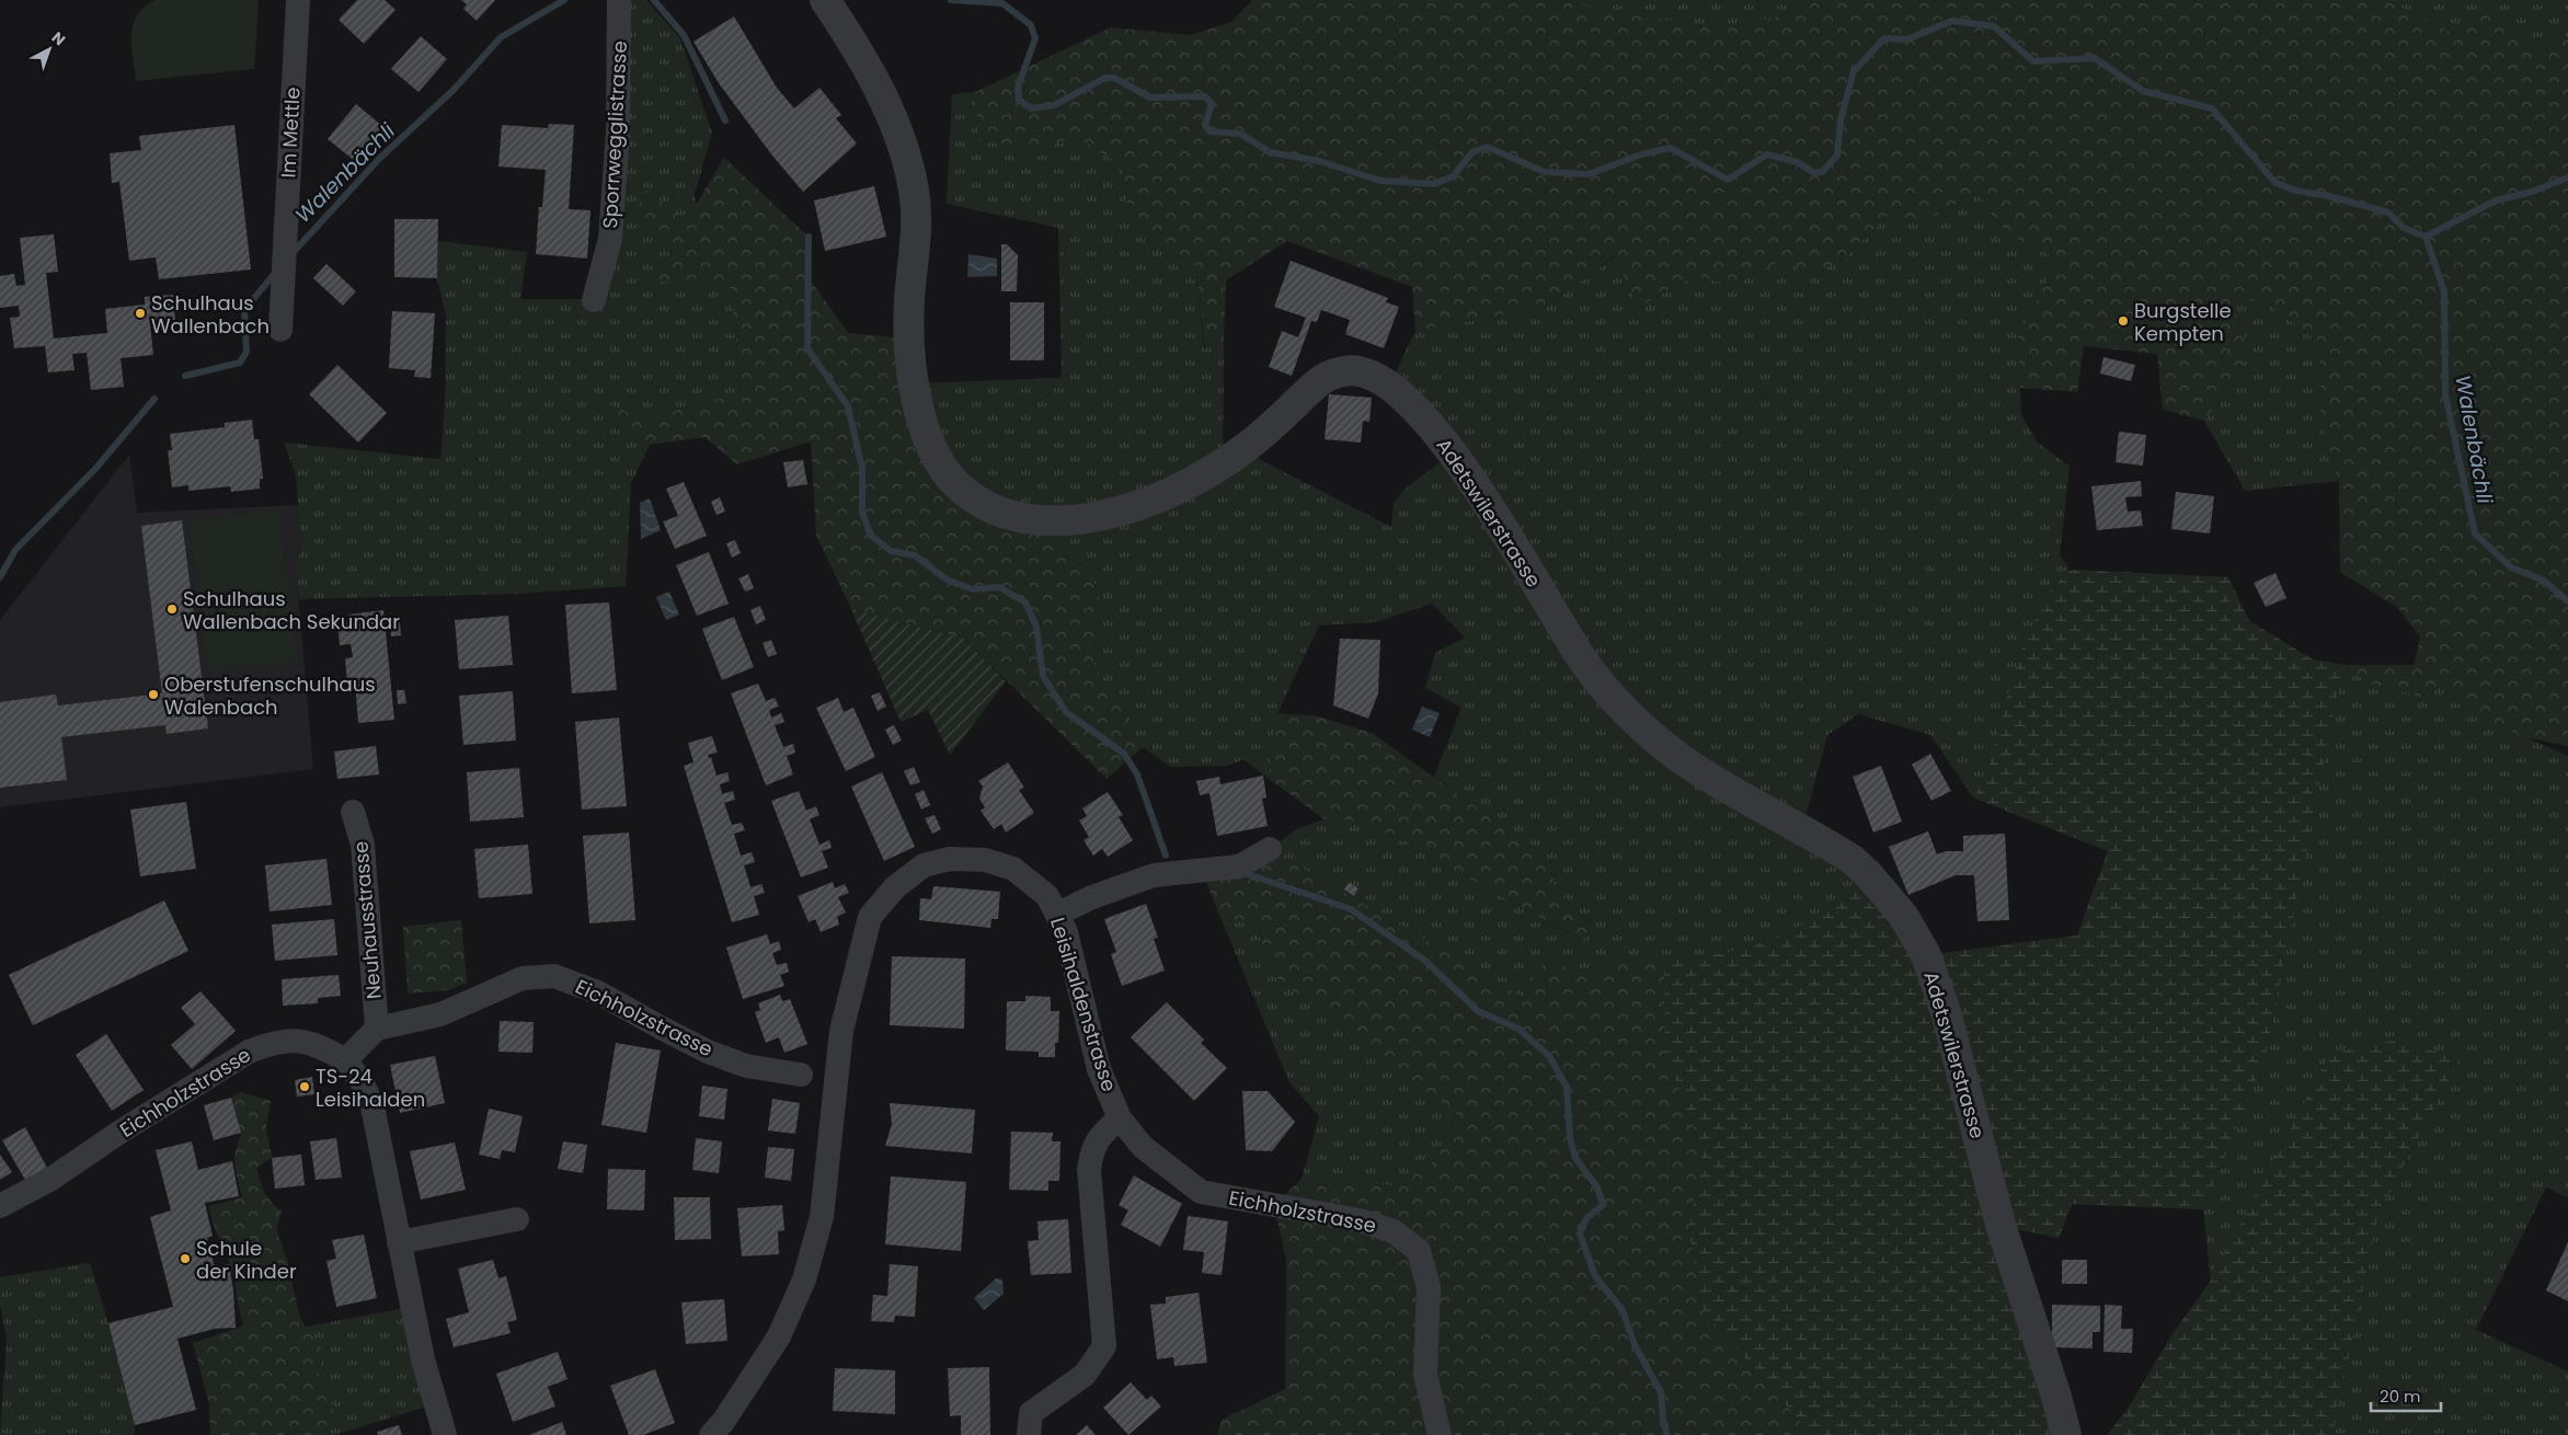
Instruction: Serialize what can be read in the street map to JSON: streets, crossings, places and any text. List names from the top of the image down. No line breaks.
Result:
{"streets":{"street":["Im Mettle","Sporrwegglistrasse","Adetswilerstrasse","Neuhausstrasse","Leisihaldenstrasse","Eichholzstrasse"]},"crossings":[["Neuhausstrasse","Eichholzstrasse"],["Leisihaldenstrasse","Eichholzstrasse"]],"water":["Walenbächli"],"places":["Schulhaus Wallenbach","Burgstelle Kempten","Schulhaus Wallenbach Sekundar","Oberstufenschulhaus Walenbach","TS-24 Leisihalden","Schule der Kinder"],"scale_bar":"20 m","north":"top right"}
